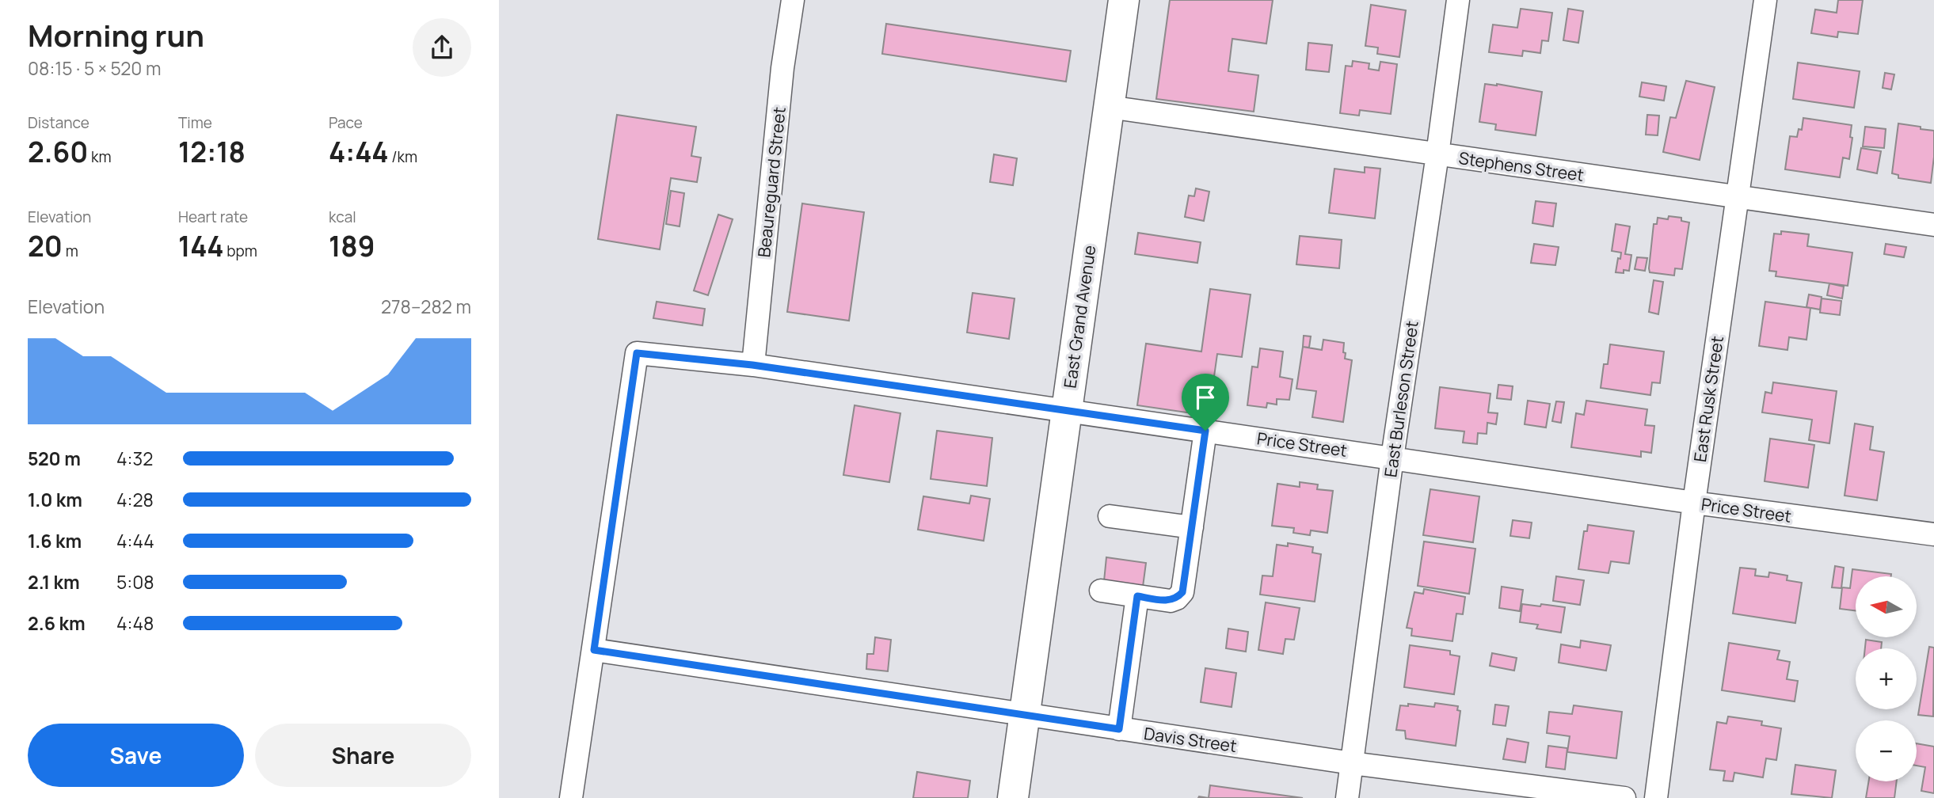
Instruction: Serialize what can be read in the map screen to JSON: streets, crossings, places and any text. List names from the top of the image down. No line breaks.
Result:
{"streets":{"highway":["East Grand Avenue"],"street":["Stephens Street","Beaureguard Street","East Burleson Street","East Rusk Street","Price Street","Davis Street"]},"crossings":[["Stephens Street","East Grand Avenue"],["Stephens Street","East Burleson Street"],["Stephens Street","East Rusk Street"],["Beaureguard Street","Price Street"],["East Grand Avenue","Price Street"],["East Grand Avenue","Davis Street"],["East Burleson Street","Price Street"],["East Burleson Street","Davis Street"],["East Rusk Street","Price Street"],["Price Street","Davis Street"]],"north":"left","page":{"heading":["Morning run","08:15 · 5 × 520 m"],"stats":[["Distance","2.60 km"],["Time","12:18"],["Pace","4:44 /km"],["Elevation","20 m"],["Heart rate","144 bpm"],["kcal","189"]],"chart":["Elevation","278–282 m"],"list":[{"name":"520 m","note":"4:32"},{"name":"1.0 km","note":"4:28"},{"name":"1.6 km","note":"4:44"},{"name":"2.1 km","note":"5:08"},{"name":"2.6 km","note":"4:48"}],"map_buttons":["+","−"],"buttons":["Save","Share"]}}
